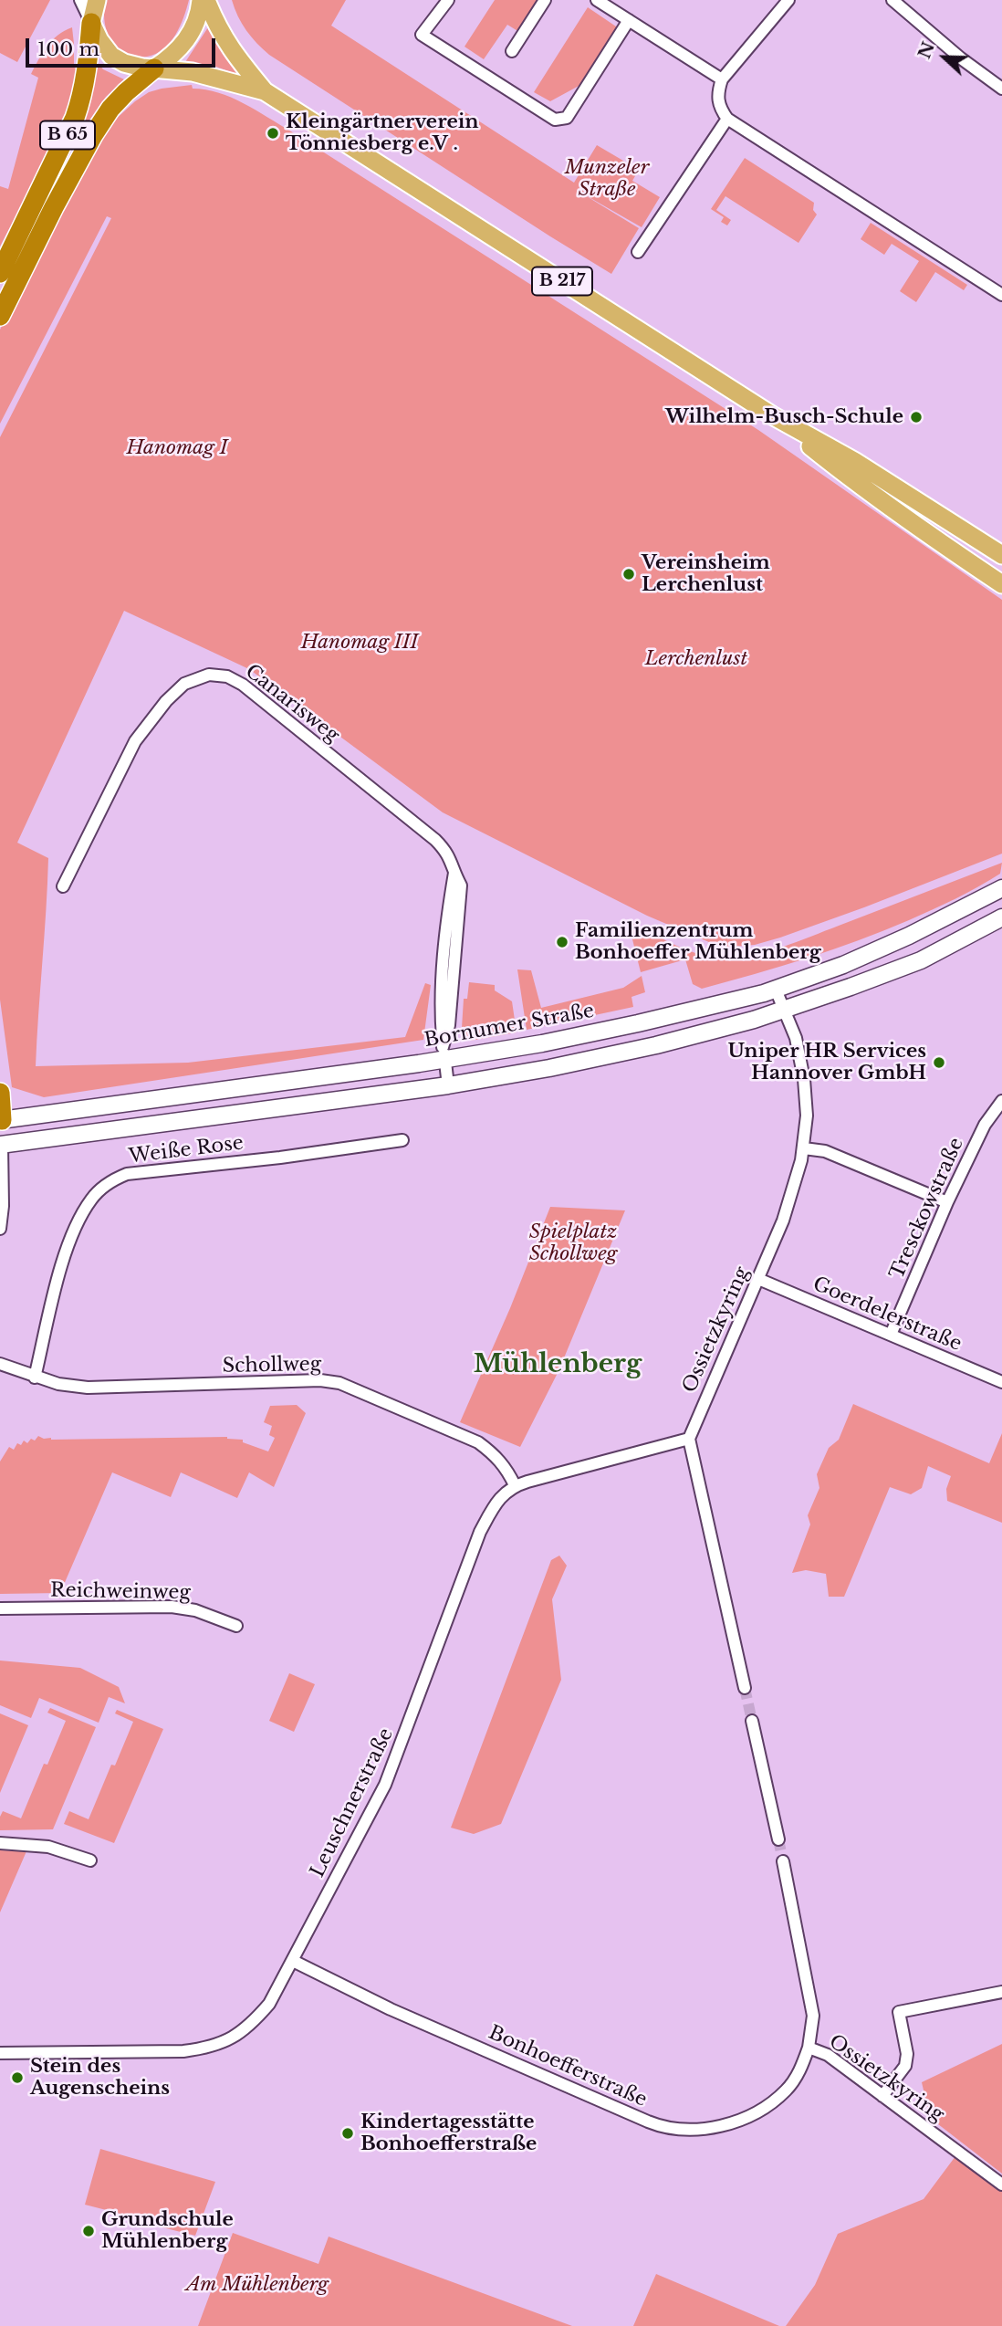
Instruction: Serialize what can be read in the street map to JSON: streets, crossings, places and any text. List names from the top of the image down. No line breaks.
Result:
{"streets":{"highway":["B 65"],"main road":["B 217","Bornumer Straße"],"street":["Canarisweg","Weiße Rose","Tresckowstraße","Goerdelerstraße","Ossietzkyring","Schollweg","Reichweinweg","Leuschnerstraße","Bonhoefferstraße"]},"crossings":[["B 65","B 217"],["Canarisweg","Bornumer Straße"],["Bornumer Straße","Ossietzkyring"],["Weiße Rose","Schollweg"],["Tresckowstraße","Goerdelerstraße"],["Goerdelerstraße","Ossietzkyring"],["Ossietzkyring","Bonhoefferstraße"],["Schollweg","Leuschnerstraße"],["Leuschnerstraße","Bonhoefferstraße"]],"districts":["Mühlenberg"],"parks":["Munzeler Straße","Hanomag I","Hanomag III","Lerchenlust","Spielplatz Schollweg","Am Mühlenberg"],"places":["Kleingärtnerverein Tönniesberg e.V .","Wilhelm-Busch-Schule","Vereinsheim Lerchenlust","Familienzentrum Bonhoeffer Mühlenberg","Uniper HR Services Hannover GmbH","Stein des Augenscheins","Kindertagesstätte Bonhoefferstraße","Grundschule Mühlenberg"],"scale_bar":"100 m","north":"left"}
